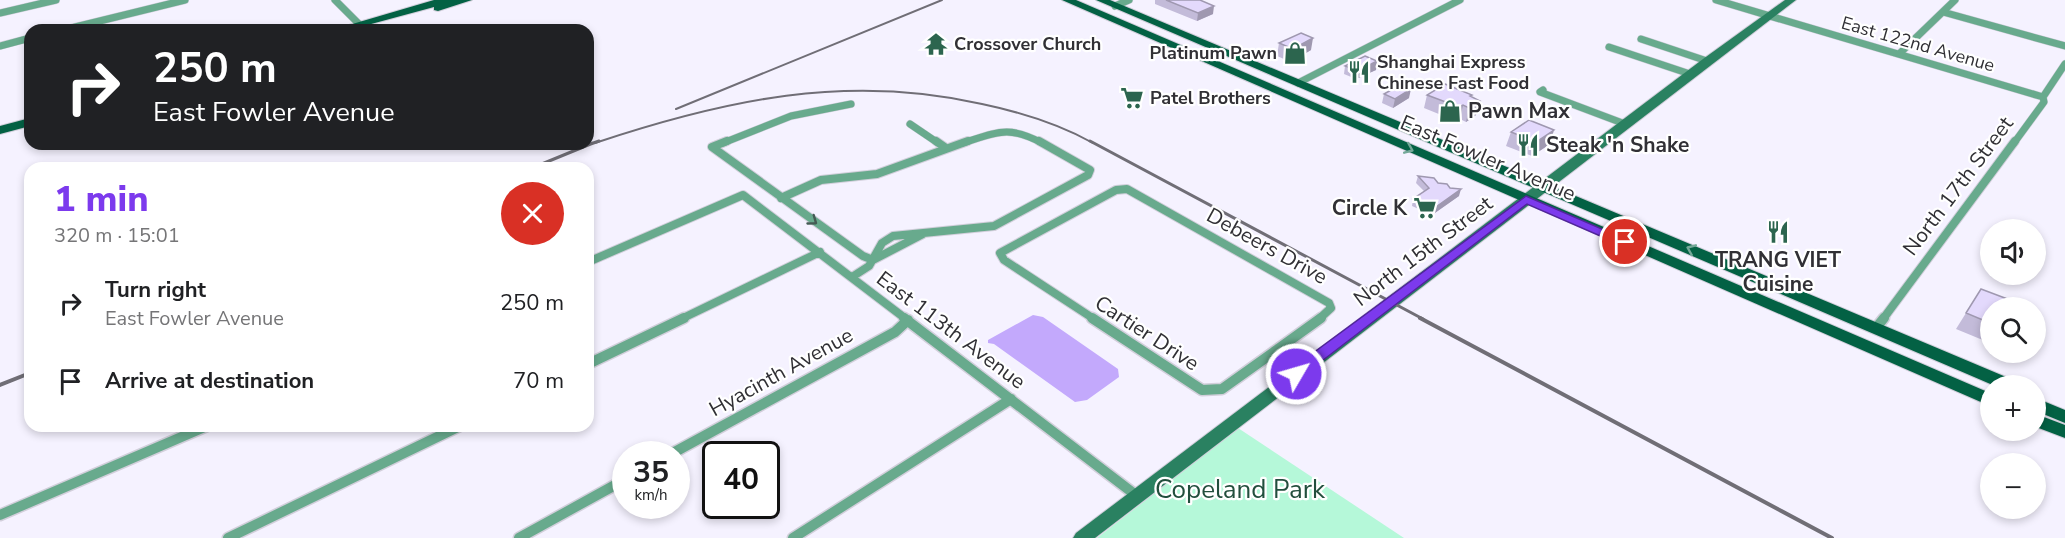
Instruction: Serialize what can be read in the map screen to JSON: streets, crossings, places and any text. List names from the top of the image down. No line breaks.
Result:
{"streets":{"main road":["East Fowler Avenue"],"street":["East 122nd Avenue","North 17th Street","Debeers Drive","North 15th Street","East 113th Avenue","Cartier Drive","Hyacinth Avenue"]},"crossings":[["East 122nd Avenue","North 17th Street"],["East 122nd Avenue","North 15th Street"],["East Fowler Avenue","North 17th Street"],["East Fowler Avenue","North 15th Street"],["Debeers Drive","Cartier Drive"],["North 15th Street","East 113th Avenue"],["East 113th Avenue","Hyacinth Avenue"]],"parks":["Copeland Park"],"places":{"temple":["Crossover Church"],"shop":["Platinum Pawn","Pawn Max"],"restaurant":["Shanghai Express Chinese Fast Food","Steak 'n Shake","TRANG VIET Cuisine"],"supermarket":["Patel Brothers","Circle K"]},"page":{"turn":["250 m","East Fowler Avenue"],"heading":["1 min","320 m · 15:01"],"map_buttons":["+","−"],"list":[{"name":"Turn right","note":"East Fowler Avenue","value":"250 m"},{"name":"Arrive at destination","value":"70 m"}],"speed":"35 km/h","limit":"40"}}
